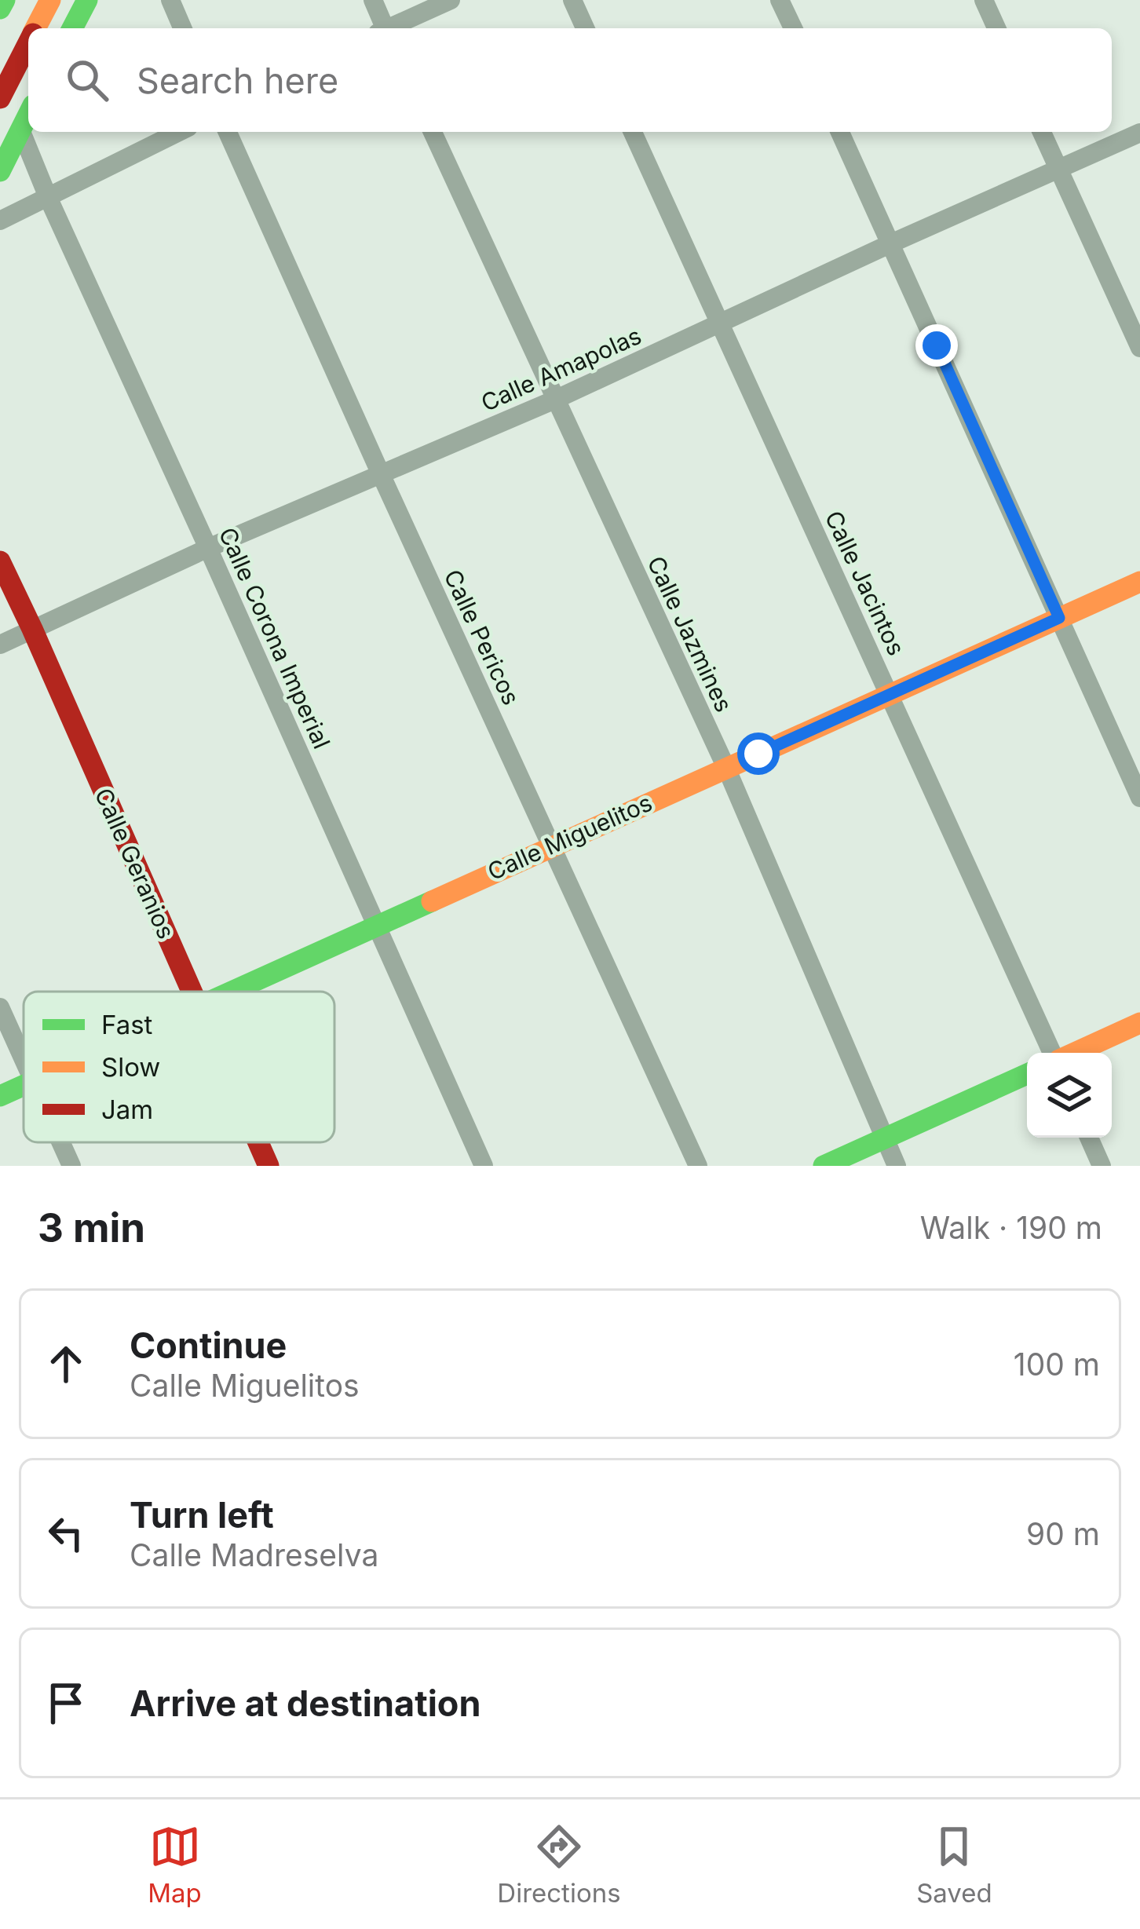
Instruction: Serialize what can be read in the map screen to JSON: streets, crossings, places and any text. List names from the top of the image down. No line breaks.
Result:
{"streets":{"main road":["Calle Miguelitos","Calle Geranios"],"street":["Calle Amapolas","Calle Jacintos","Calle Jazmines","Calle Pericos","Calle Corona Imperial"]},"crossings":[["Calle Amapolas","Calle Jacintos"],["Calle Amapolas","Calle Jazmines"],["Calle Amapolas","Calle Pericos"],["Calle Amapolas","Calle Corona Imperial"],["Calle Amapolas","Calle Geranios"],["Calle Jacintos","Calle Miguelitos"],["Calle Jazmines","Calle Miguelitos"],["Calle Pericos","Calle Miguelitos"],["Calle Corona Imperial","Calle Miguelitos"]],"legend":["Fast","Slow","Jam"],"page":{"search":"Search here","heading":["3 min","Walk · 190 m"],"list":[["Continue","Calle Miguelitos","100 m"],["Turn left","Calle Madreselva","90 m"],"Arrive at destination"],"nav":["Map","Directions","Saved"]}}
